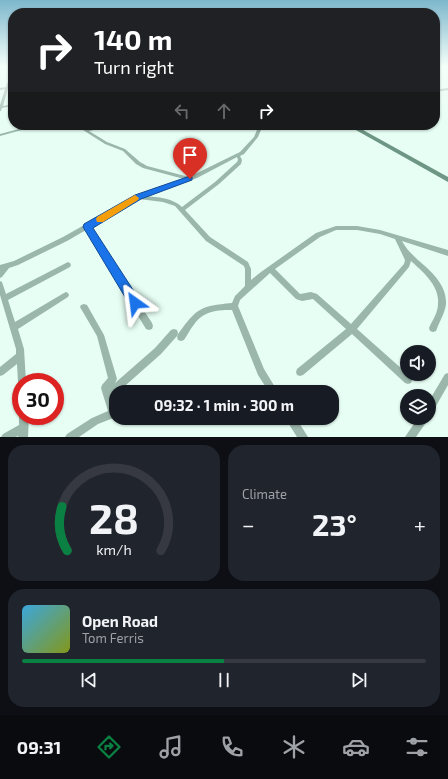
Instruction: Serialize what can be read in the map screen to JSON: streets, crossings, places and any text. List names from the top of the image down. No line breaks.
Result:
{"page":{"turn":["140 m","Turn right"],"limit":"30","trip":"09:32 · 1 min · 300 m","tile":"Climate","heat":["−","23°","+"],"song":["Open Road","Tom Ferris"],"tabs":"09:31","gauge":["28","km/h"]}}
